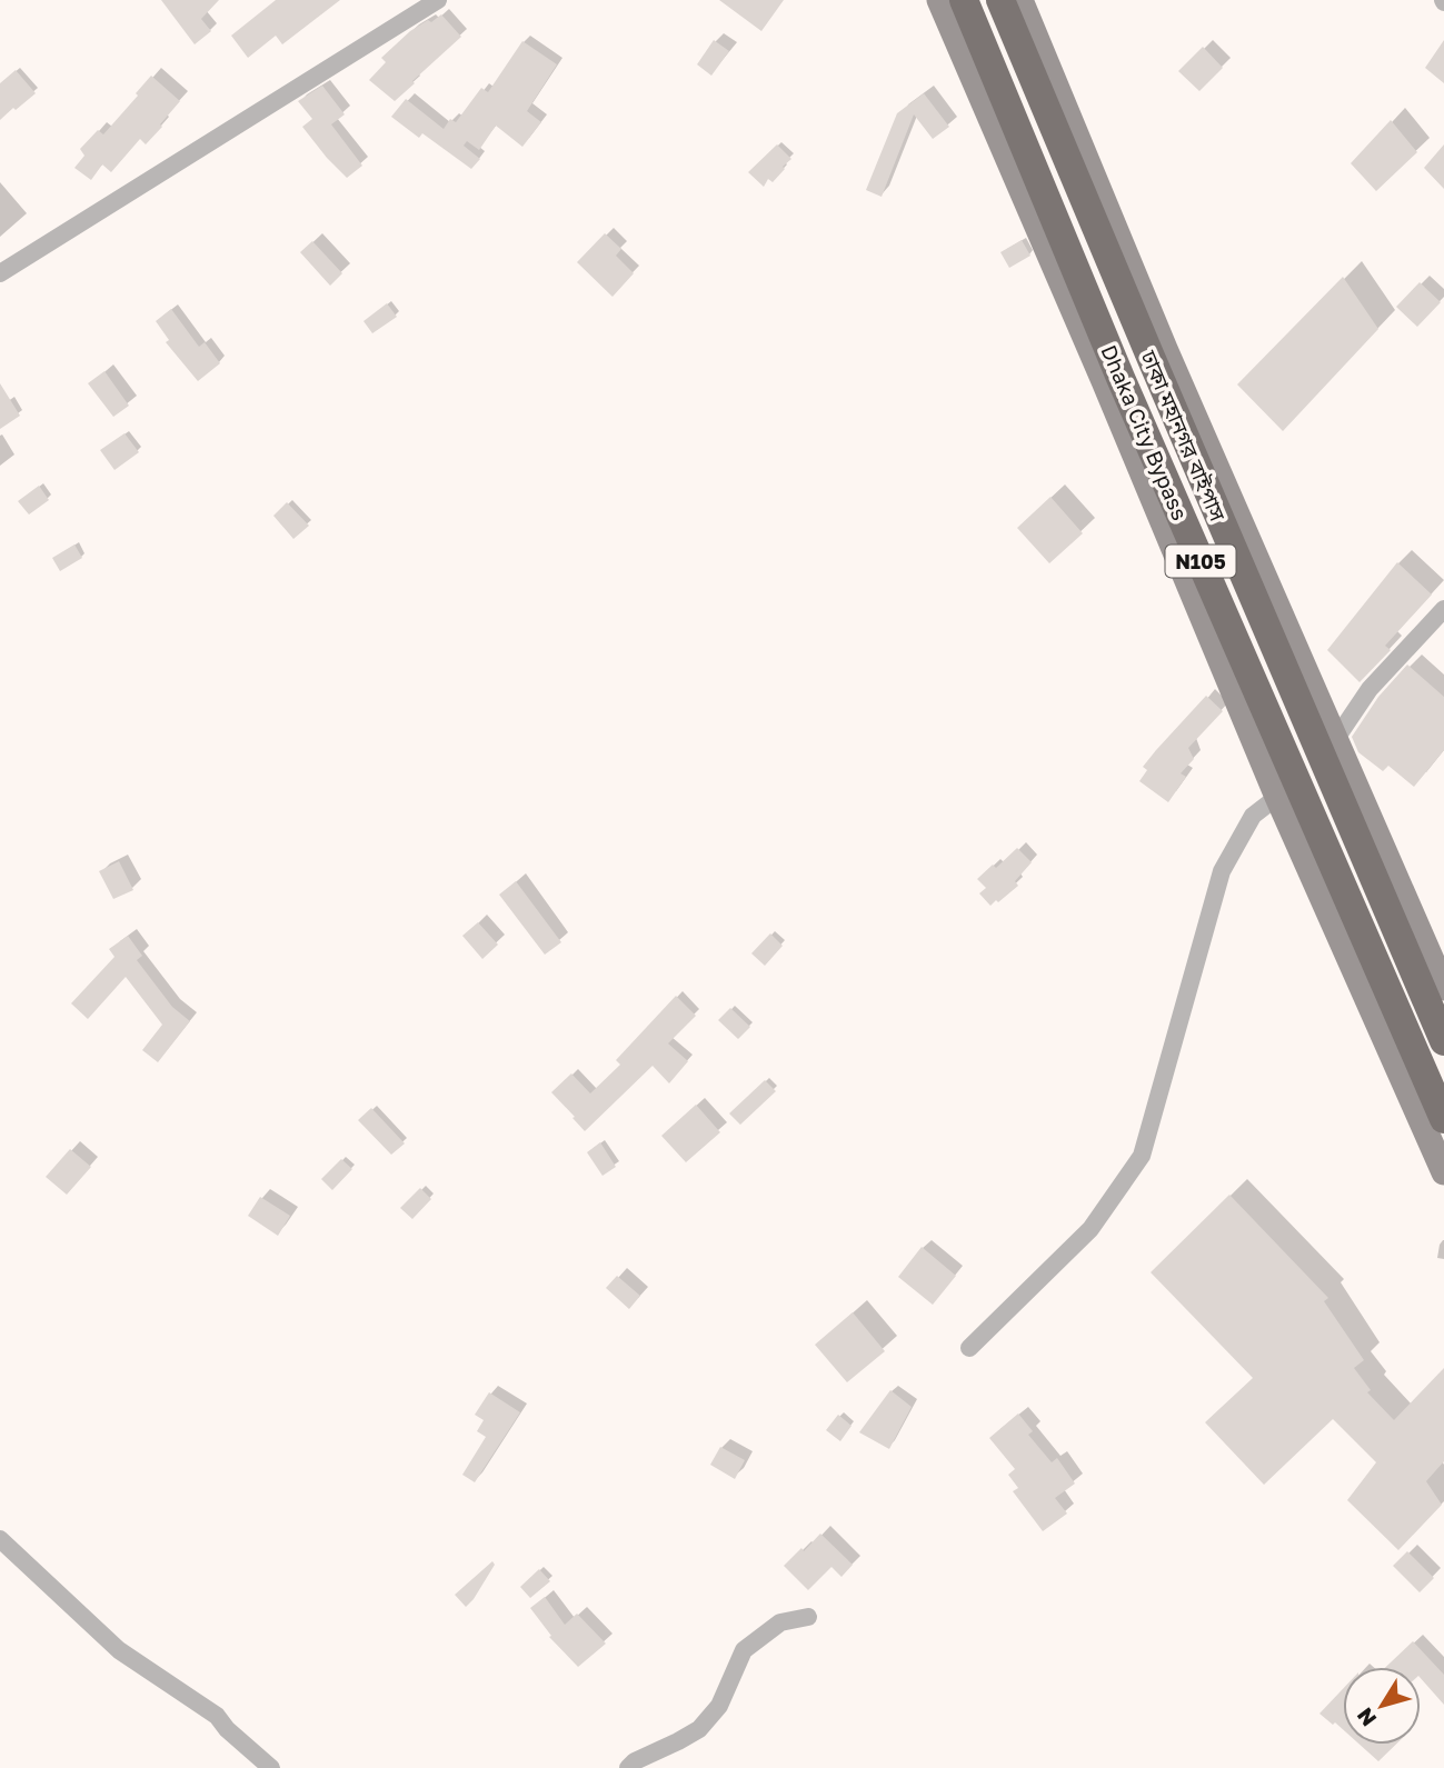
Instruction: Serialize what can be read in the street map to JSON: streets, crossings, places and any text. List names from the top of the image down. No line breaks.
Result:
{"streets":{"highway":["Dhaka City Bypass","ঢাকা মহানগর বাইপাস","N105"]},"north":"bottom left"}
